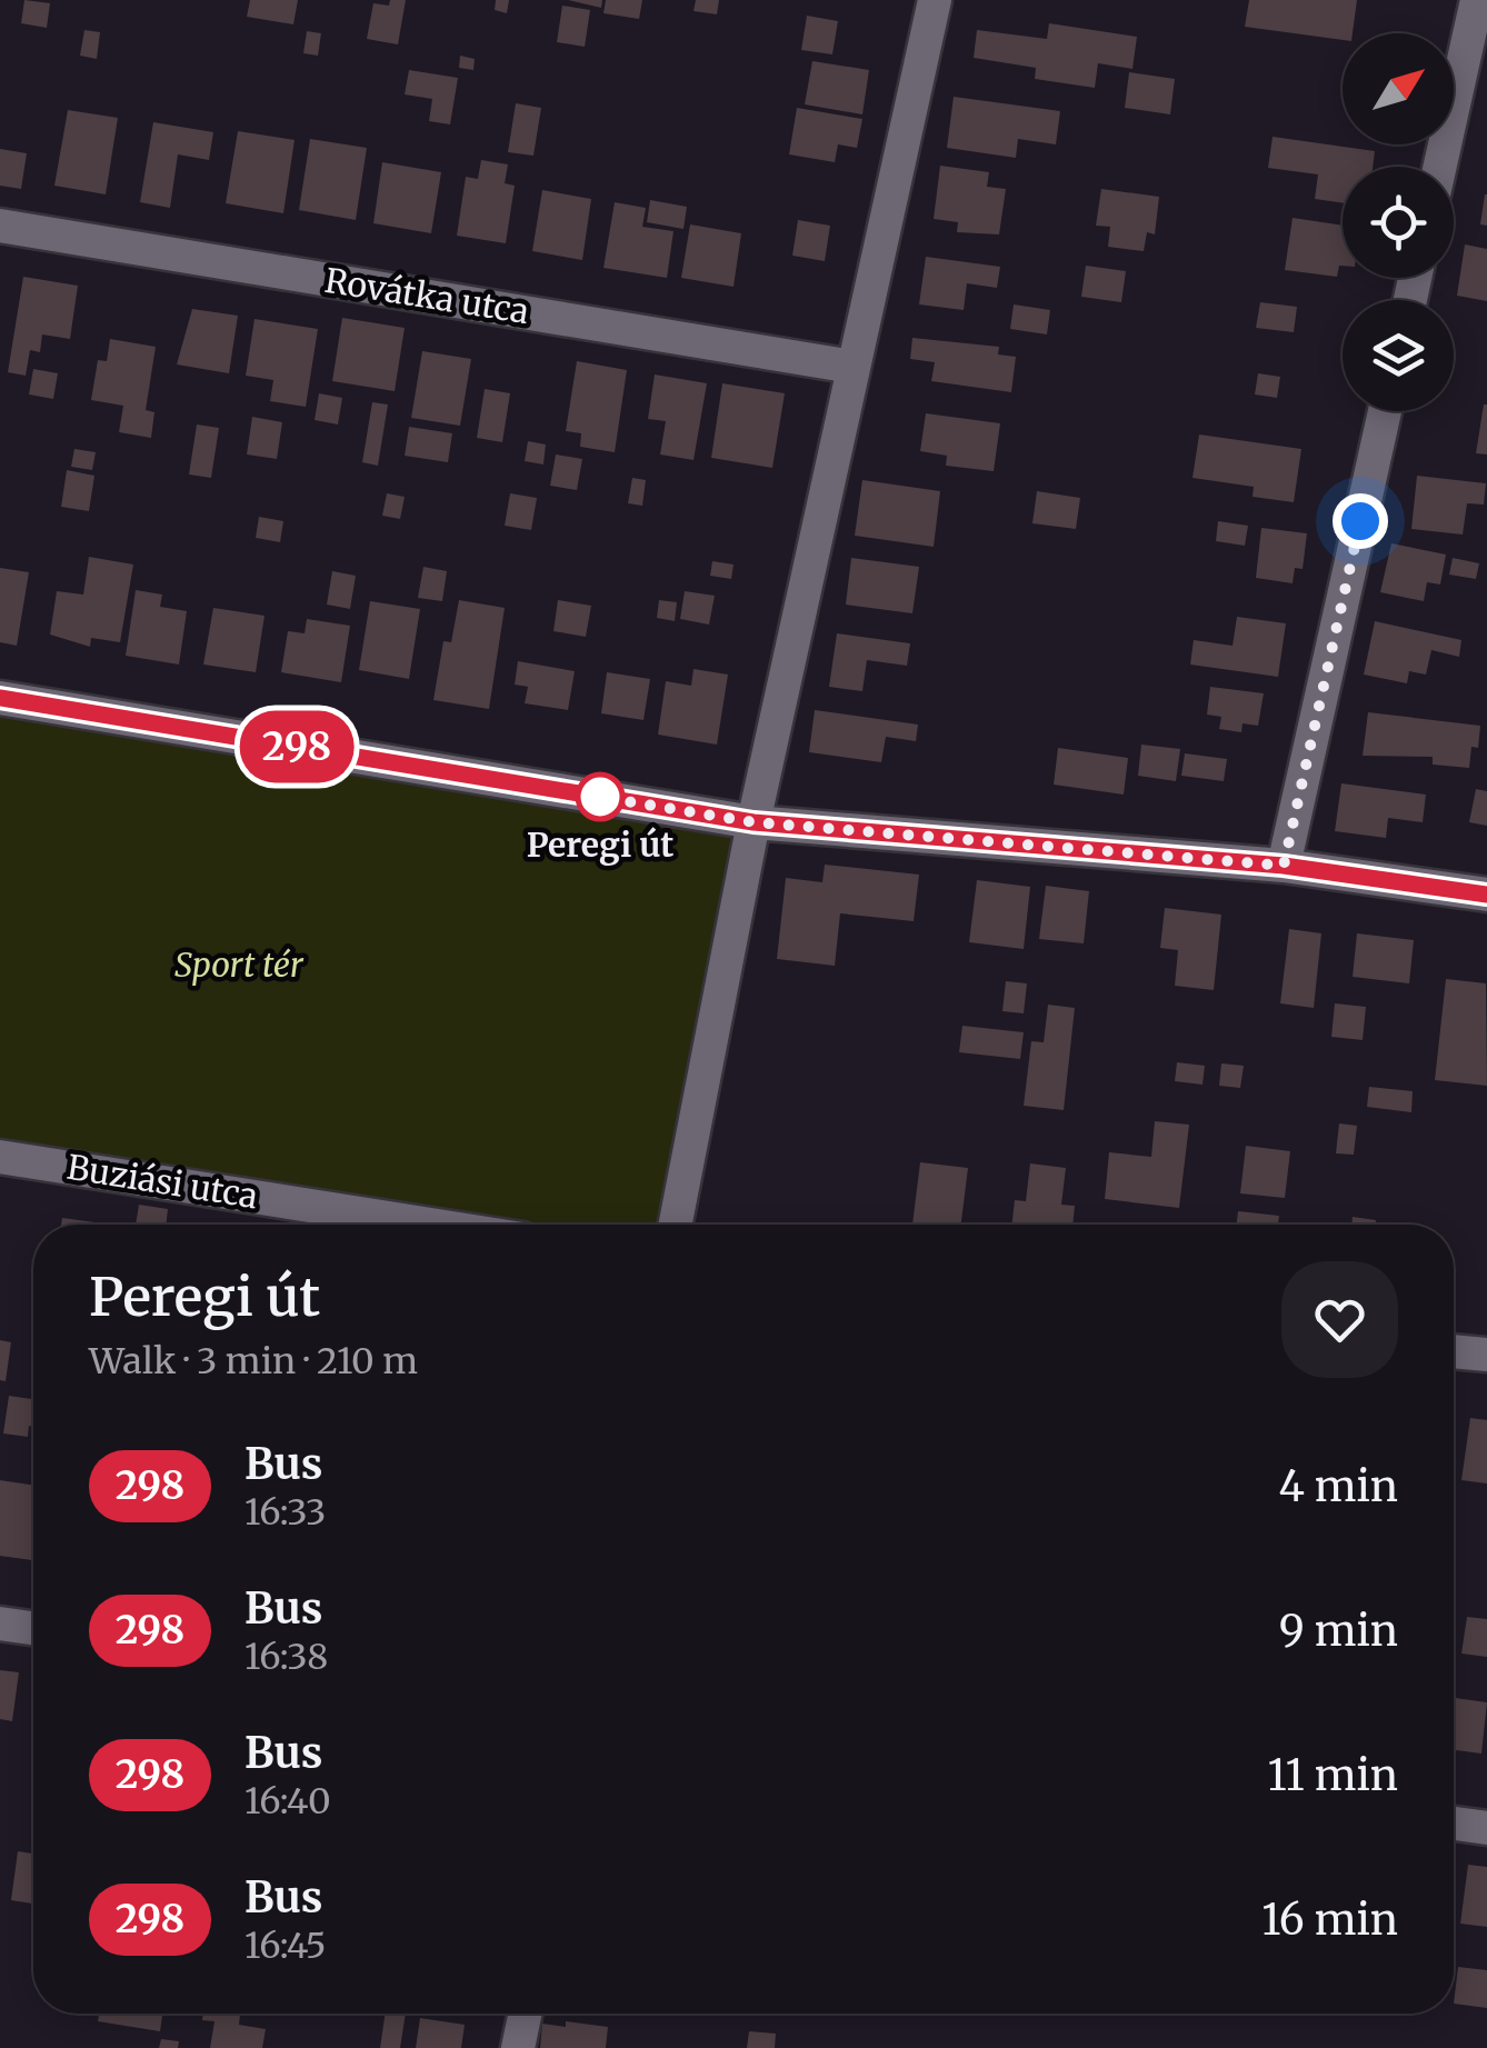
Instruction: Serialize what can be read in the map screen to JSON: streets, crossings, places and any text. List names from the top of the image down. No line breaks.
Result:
{"streets":{"street":["Rovátka utca","Buziási utca"]},"parks":["Sport tér"],"places":["Peregi út"],"lines":["bus line 298"],"north":"top right","page":{"on_map":"298","heading":["Peregi út","Walk · 3 min · 210 m"],"list":[{"mark":"298","name":"Bus","note":"16:33","value":"4 min"},{"mark":"298","name":"Bus","note":"16:38","value":"9 min"},{"mark":"298","name":"Bus","note":"16:40","value":"11 min"},{"mark":"298","name":"Bus","note":"16:45","value":"16 min"}]}}
